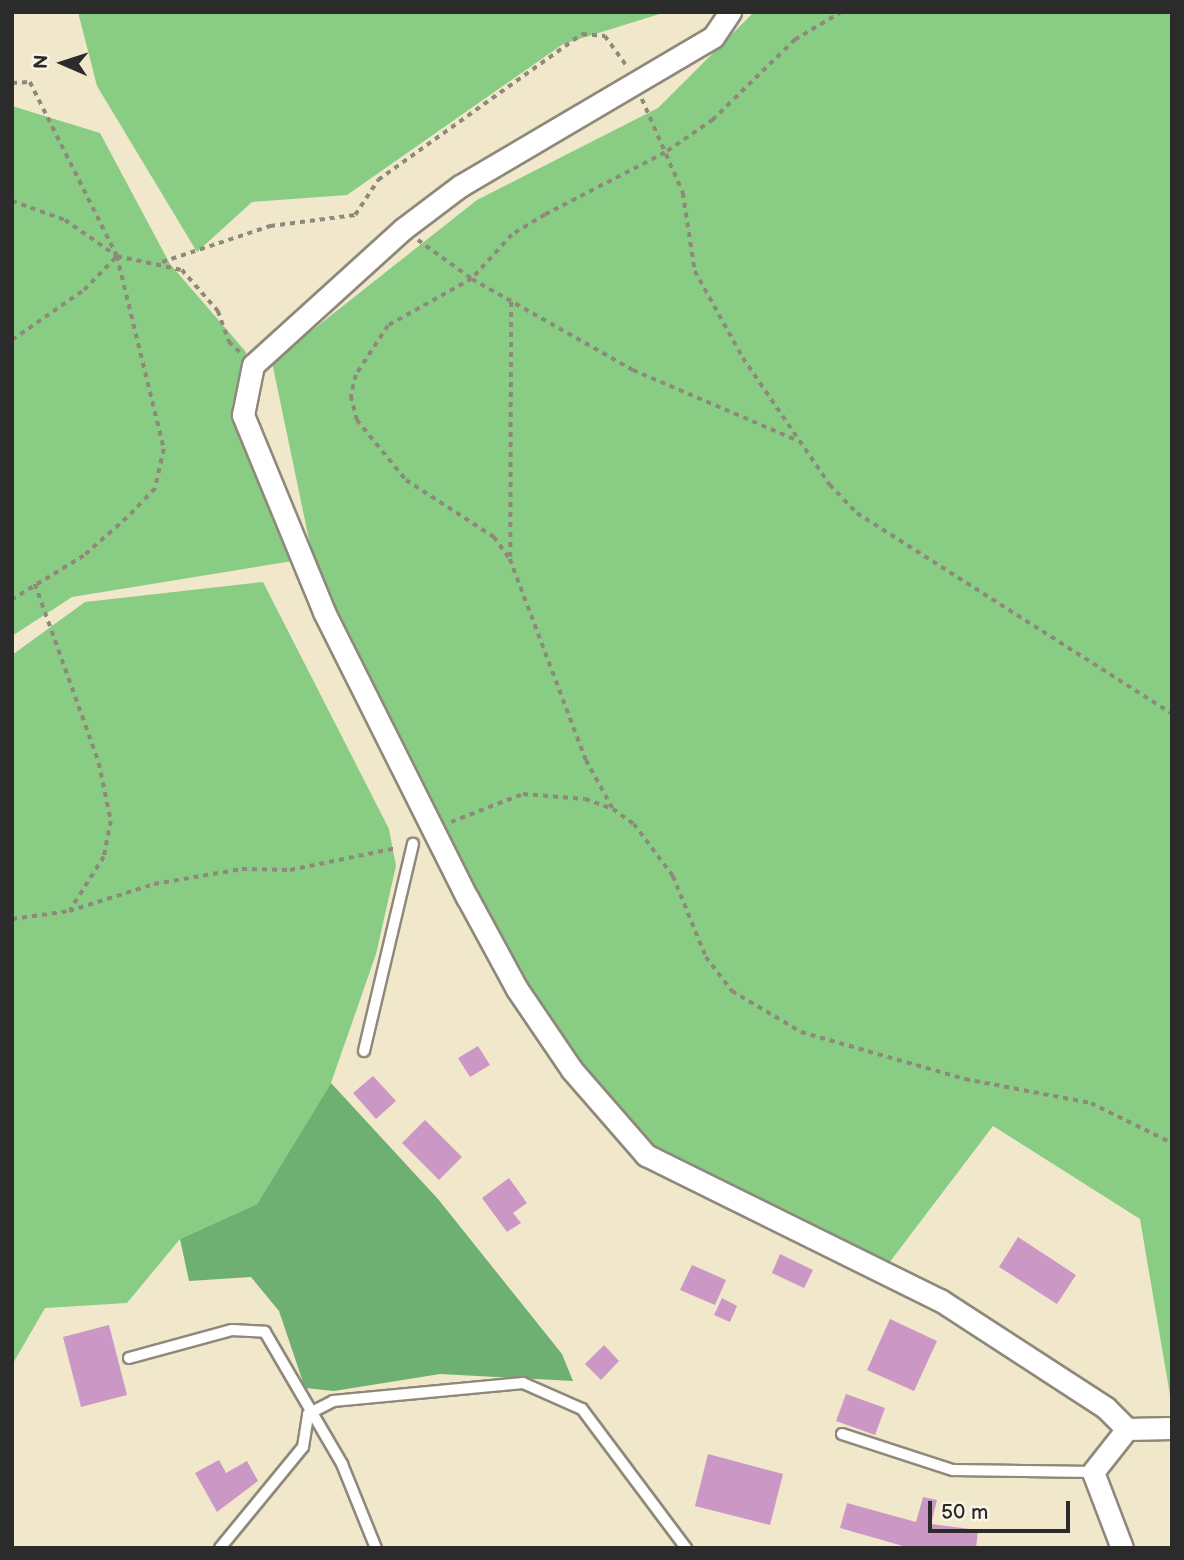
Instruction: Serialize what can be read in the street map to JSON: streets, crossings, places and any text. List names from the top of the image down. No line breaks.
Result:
{"scale_bar":"50 m","north":"left"}
